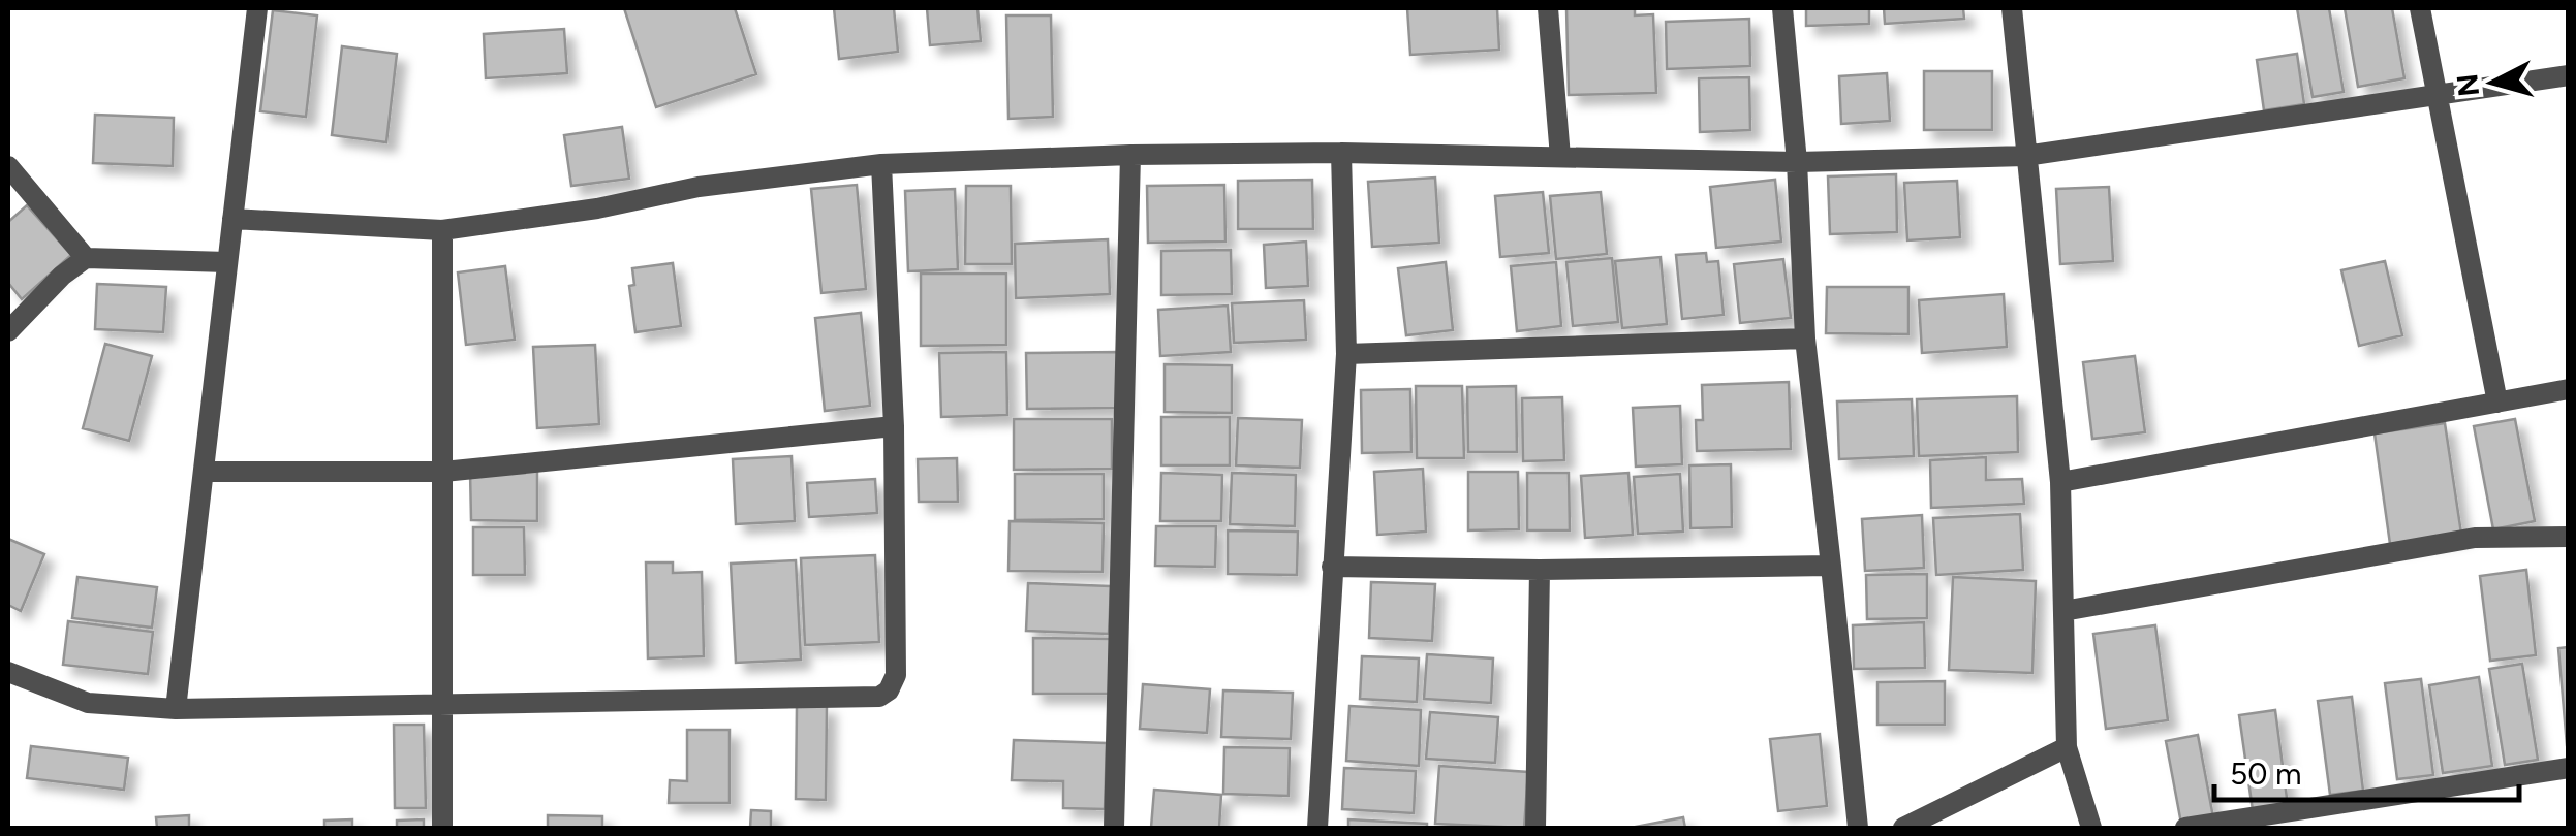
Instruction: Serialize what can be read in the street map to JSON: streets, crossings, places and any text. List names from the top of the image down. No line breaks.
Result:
{"scale_bar":"50 m","north":"left"}
